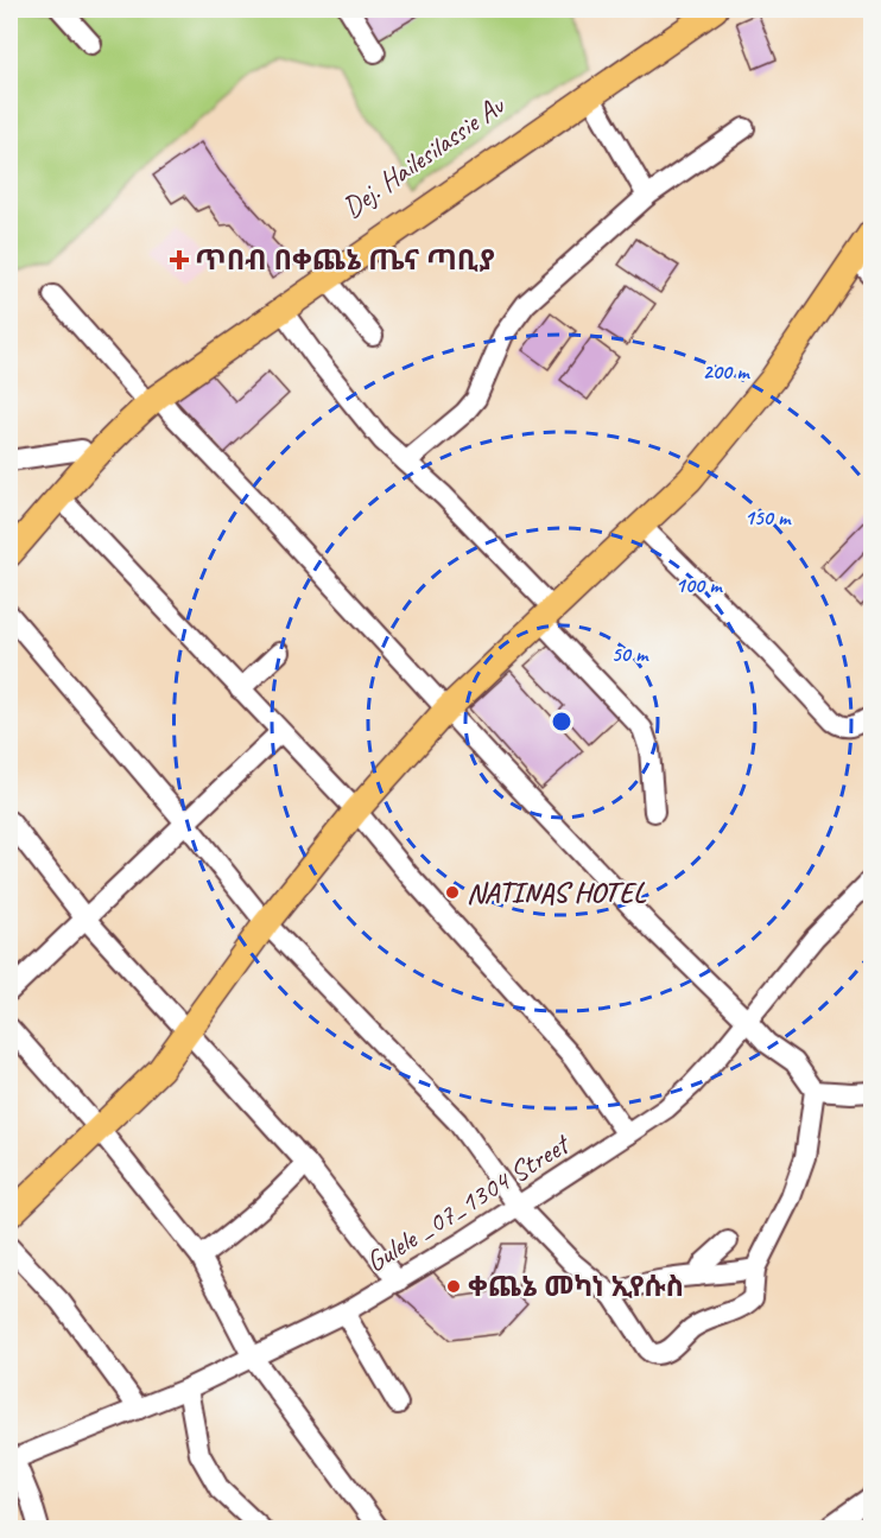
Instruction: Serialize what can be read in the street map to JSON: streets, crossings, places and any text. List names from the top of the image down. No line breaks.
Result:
{"streets":{"main road":["Dej. Hailesilassie Av"],"street":["Gulele _07_1304 Street"]},"places":{"health":["ጥበብ በቀጨኔ ጤና ጣቢያ"],"other":["NATINAS HOTEL","ቀጨኔ መካነ ኢየሱስ"]},"rings":["200 m","150 m","100 m","50 m"]}
